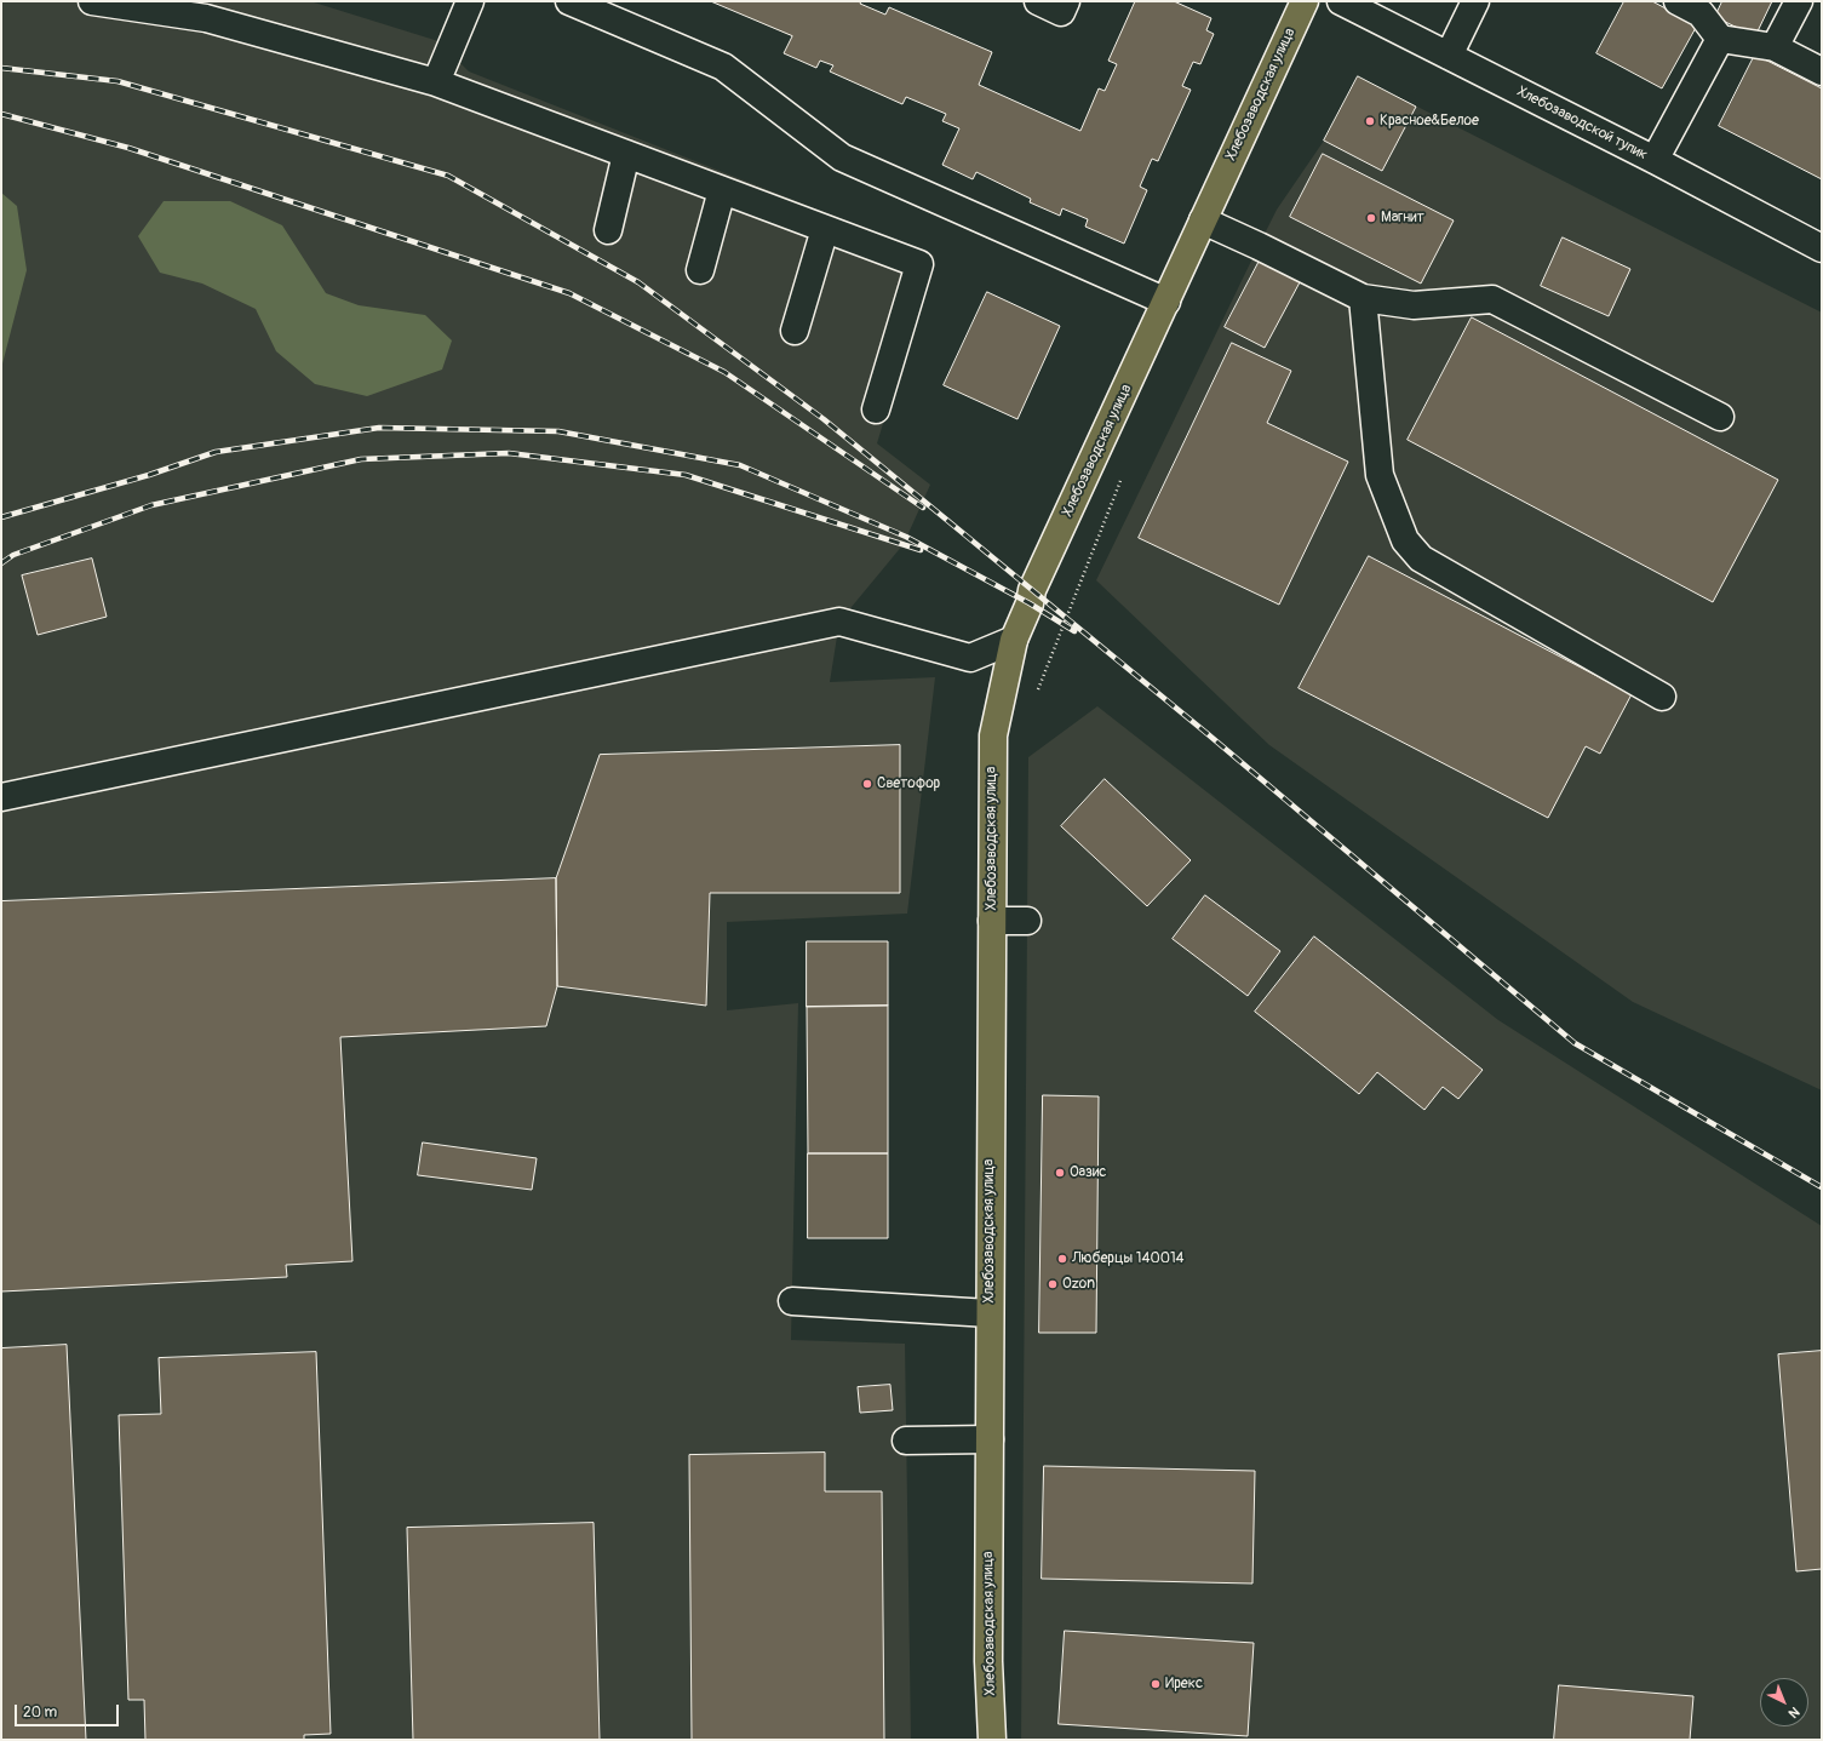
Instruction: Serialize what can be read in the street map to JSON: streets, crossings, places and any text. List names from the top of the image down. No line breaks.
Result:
{"streets":{"main road":["Хлебозаводская улица"],"street":["Хлебозаводской тупик"]},"places":["Красное&Белое","Магнит","Светофор","Оазис","Люберцы 140014","Ozon","Ирекс"],"scale_bar":"20 m","north":"bottom right"}
